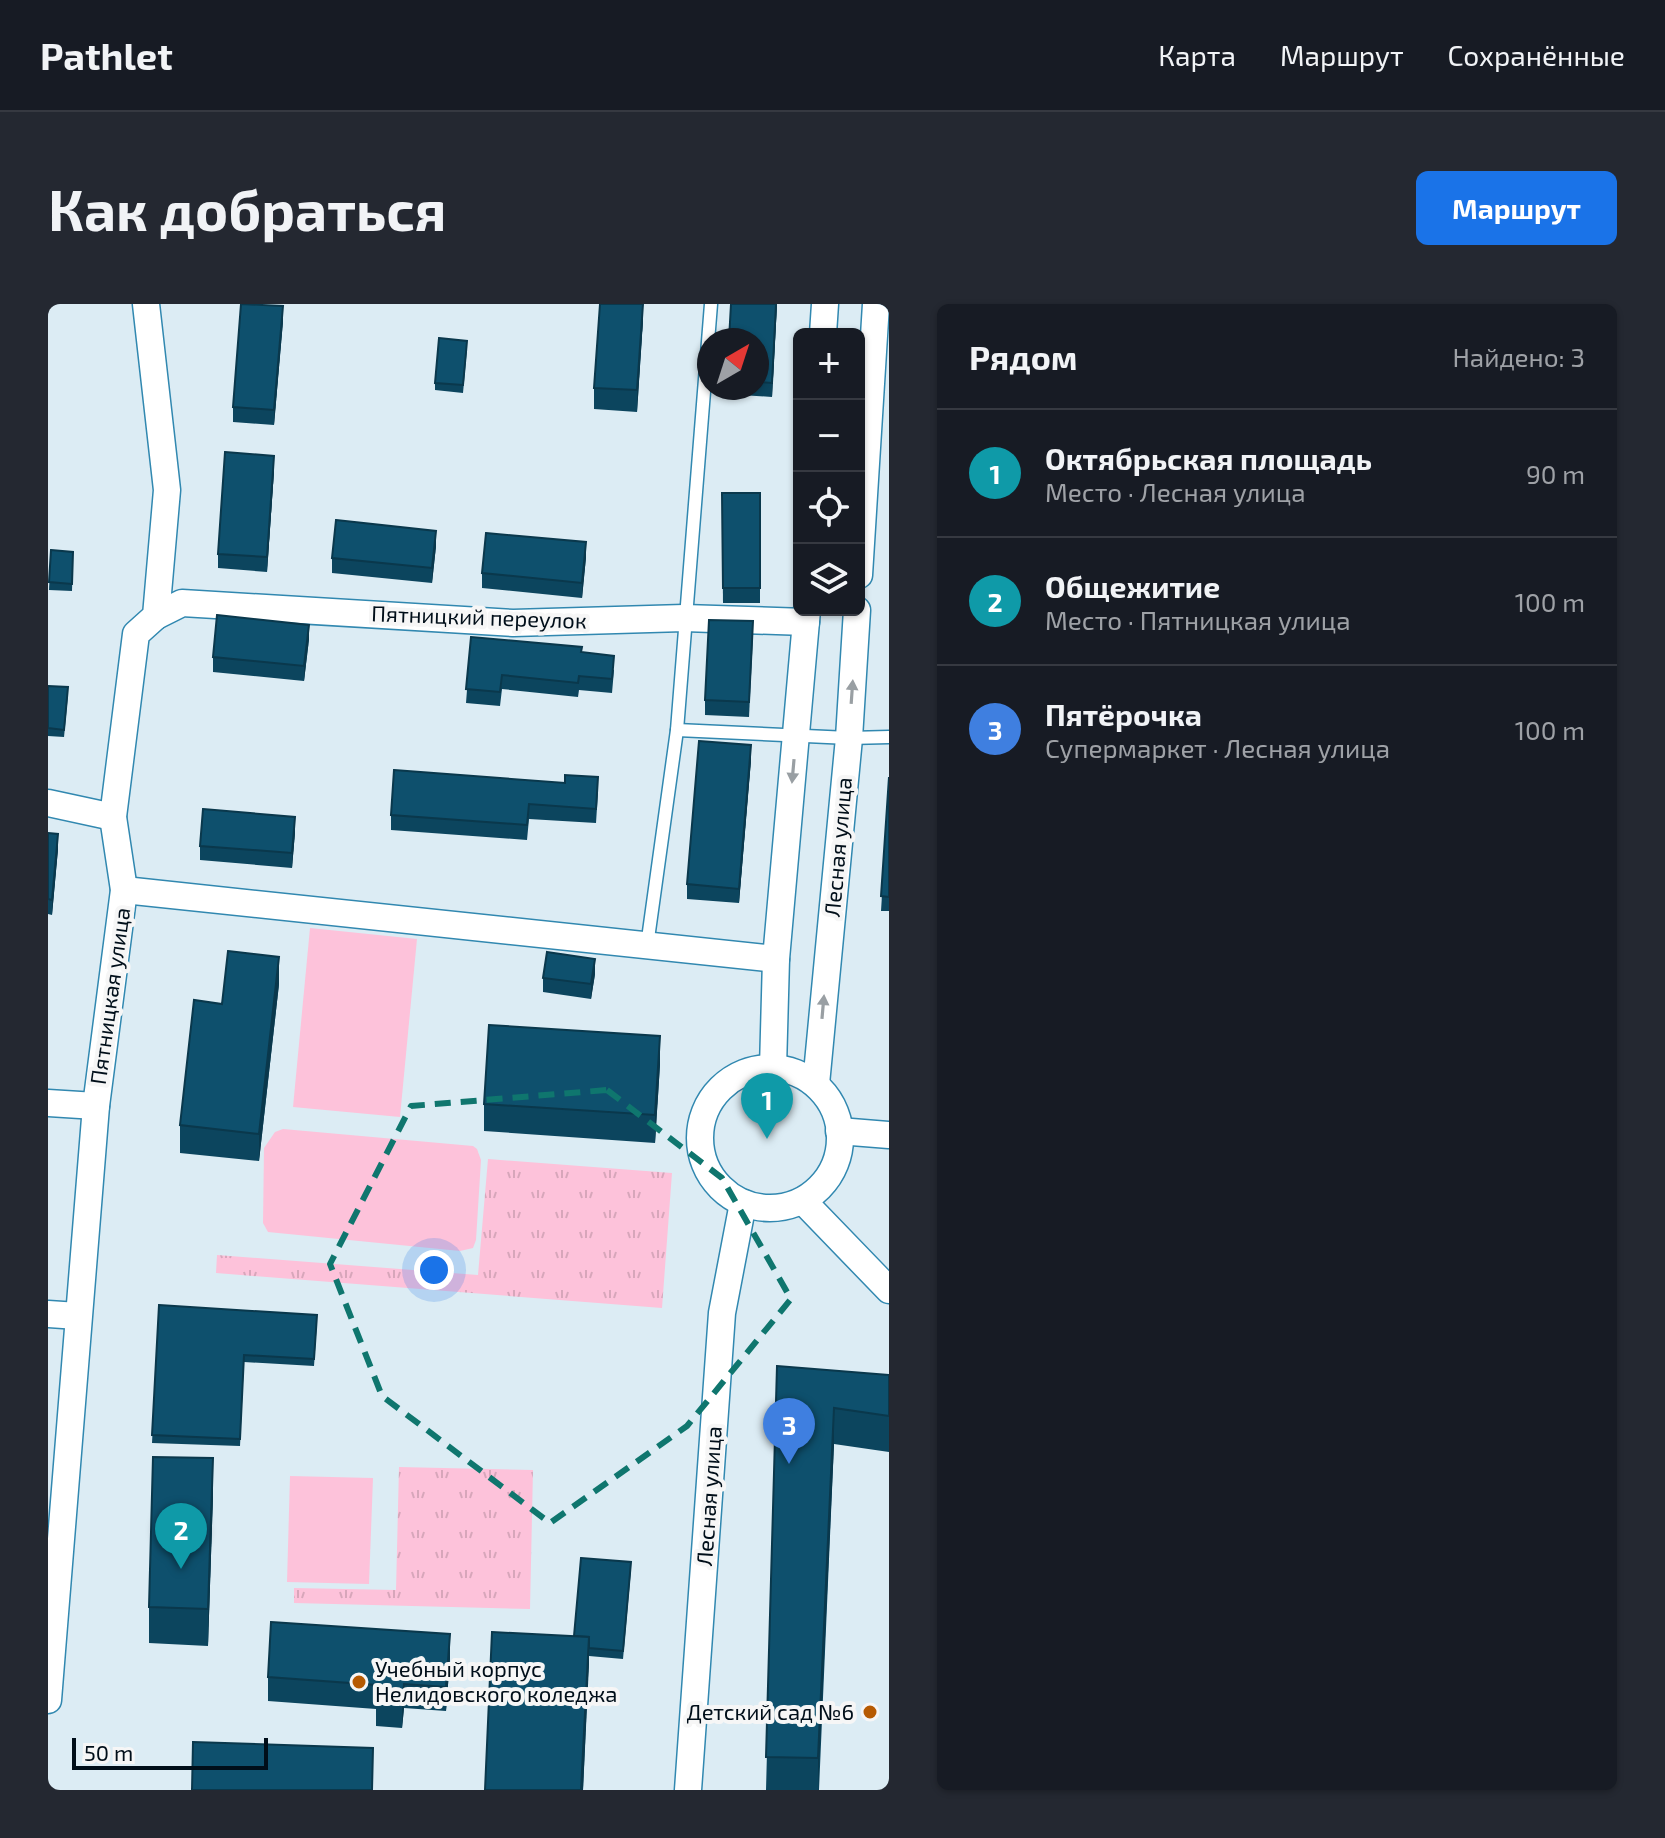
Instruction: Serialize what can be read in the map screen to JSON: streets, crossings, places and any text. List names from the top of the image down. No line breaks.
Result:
{"streets":{"street":["Пятницкий переулок","Лесная улица","Пятницкая улица"]},"crossings":[["Пятницкий переулок","Пятницкая улица"]],"places":["Учебный корпус Нелидовского коледжа","Детский сад №6"],"scale_bar":"50 m","north":"top right","page":{"header":"Pathlet","nav":["Карта","Маршрут","Сохранённые"],"buttons":"Маршрут","title":"Как добраться","heading":["Рядом","Найдено: 3"],"map_buttons":["+","−"],"list":[{"mark":"1","name":"Октябрьская площадь","note":"Место · Лесная улица","value":"90 m"},{"mark":"2","name":"Общежитие","note":"Место · Пятницкая улица","value":"100 m"},{"mark":"3","name":"Пятёрочка","note":"Супермаркет · Лесная улица","value":"100 m"}],"pins":["1","3","2"],"scale":"50 m"}}
